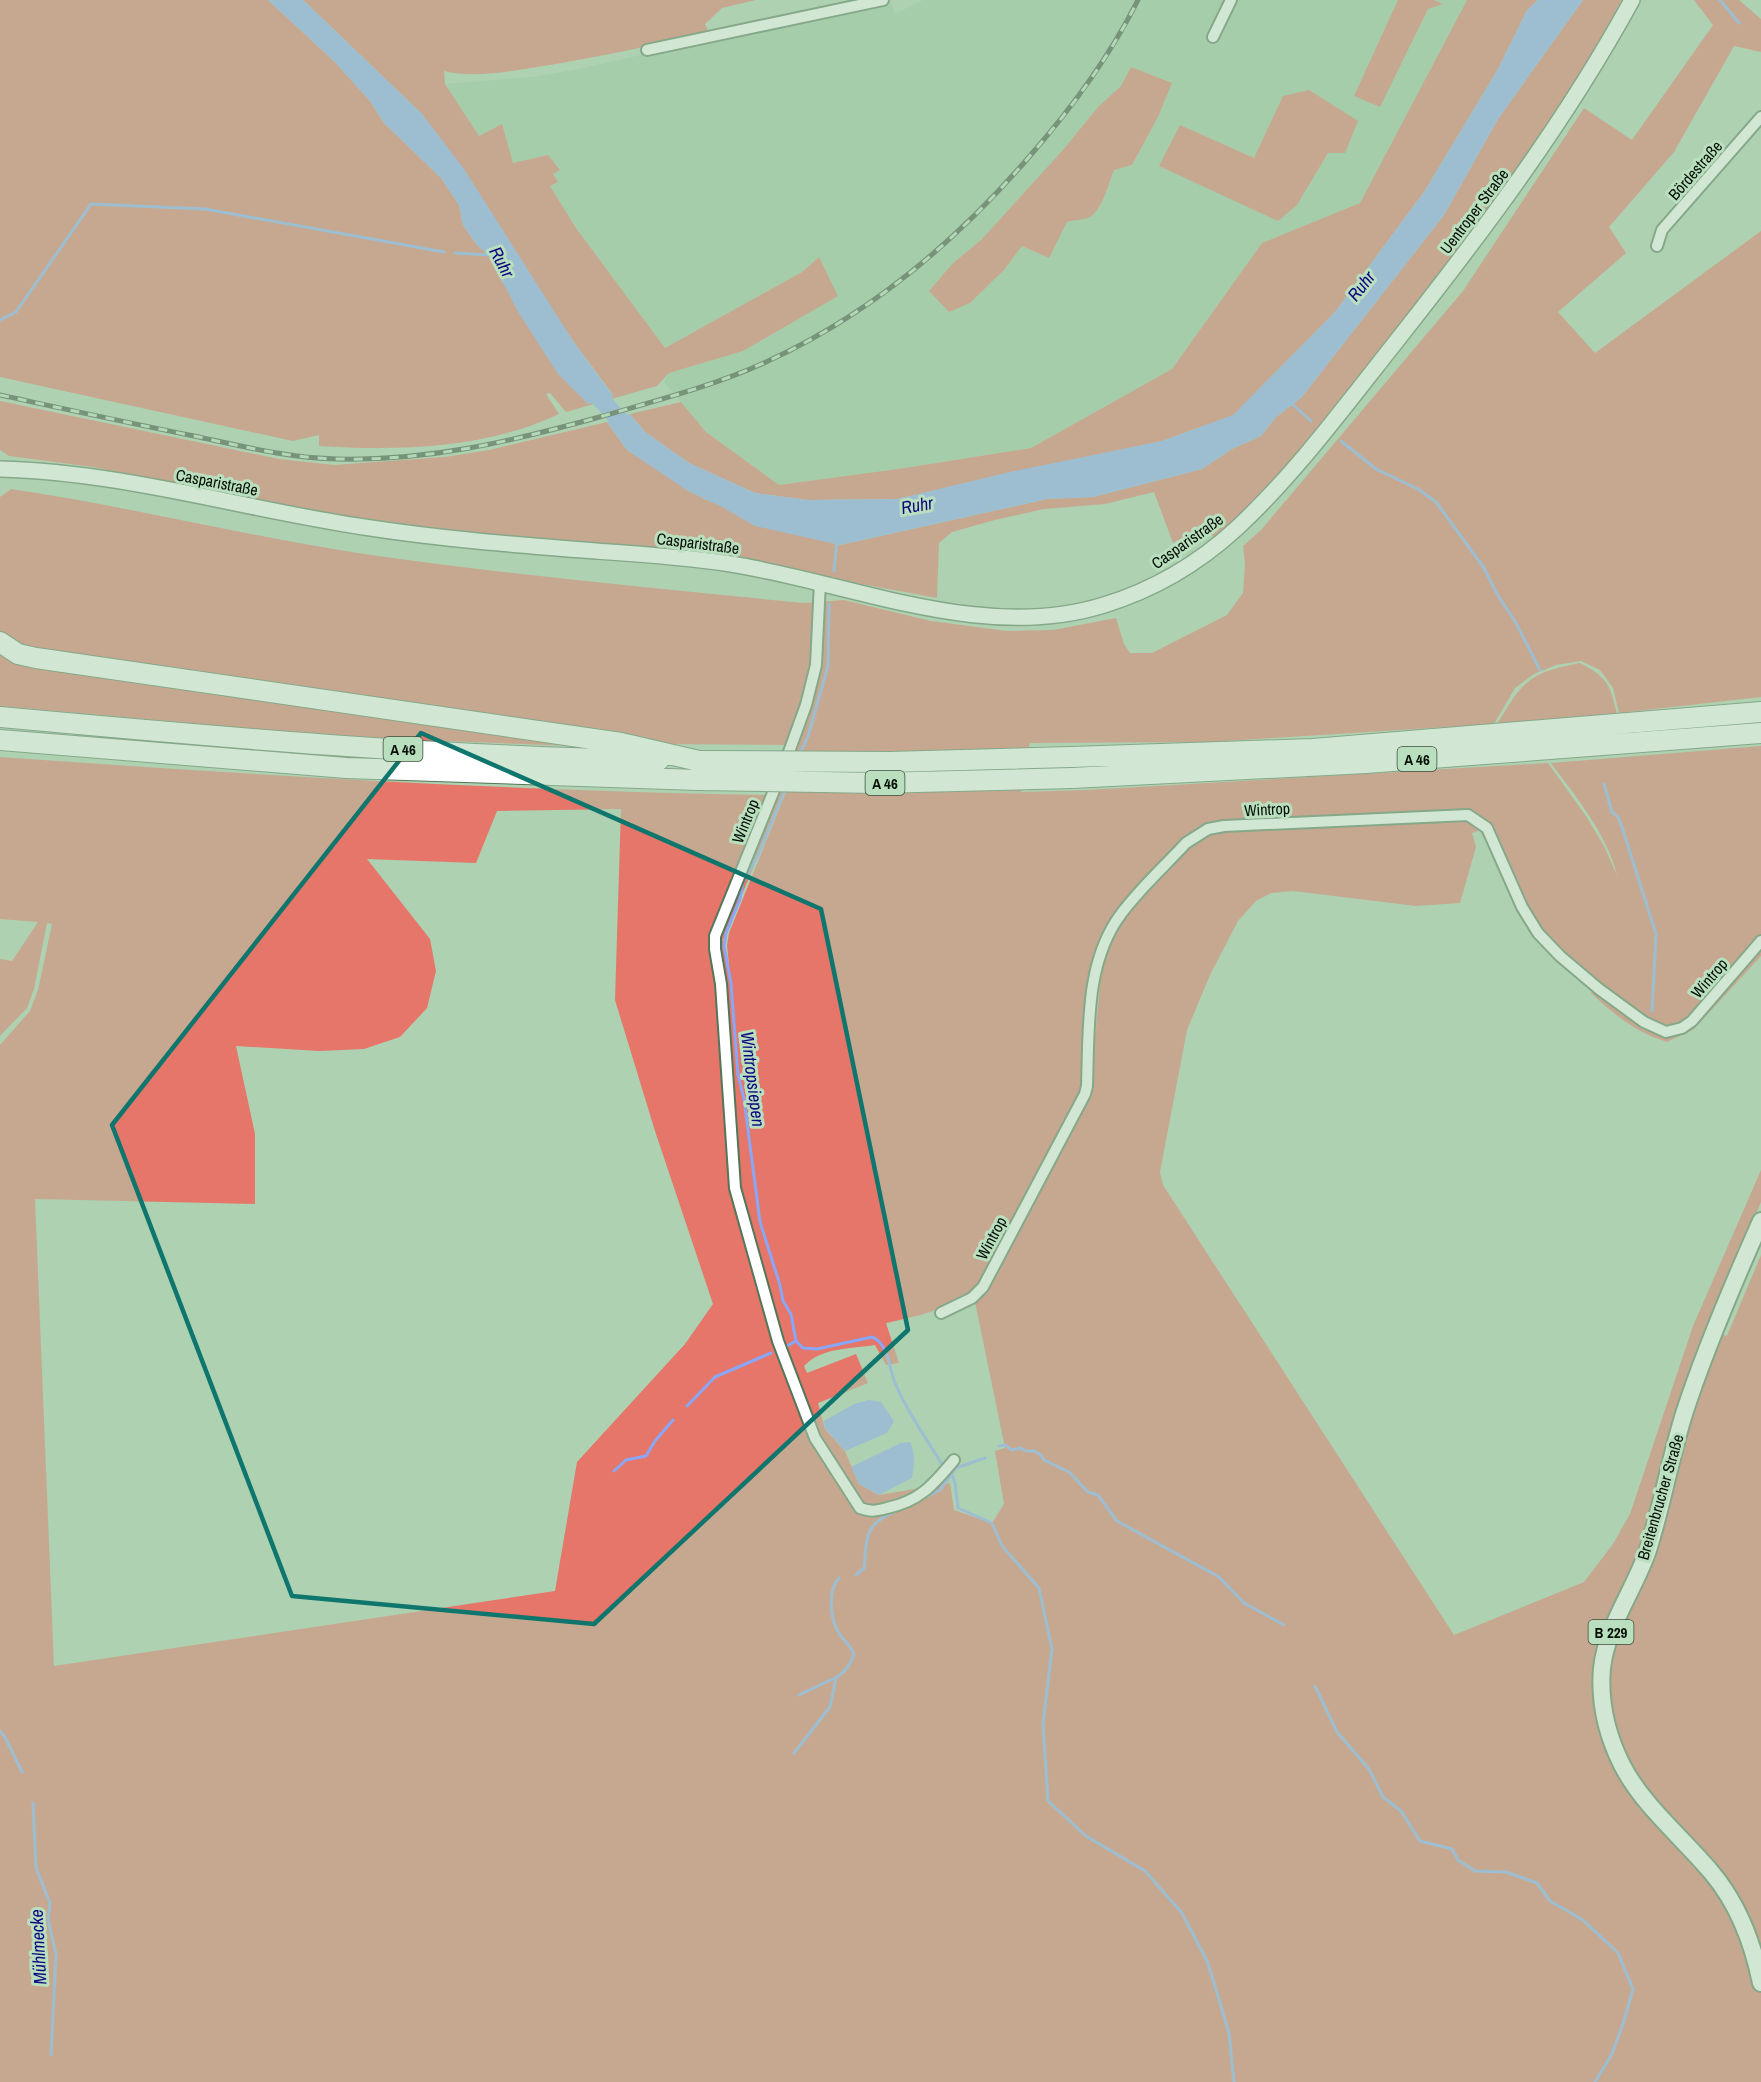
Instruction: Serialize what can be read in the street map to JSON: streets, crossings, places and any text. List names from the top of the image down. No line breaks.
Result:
{"streets":{"highway":["A 46"],"main road":["Uentroper Straße","Casparistraße","Breitenbrucher Straße","B 229"],"street":["Bördestraße","Wintrop"]},"crossings":[["Uentroper Straße","Casparistraße"],["Casparistraße","Wintrop"]],"water":["Ruhr","Wintropsiepen","Mühlmecke"]}
